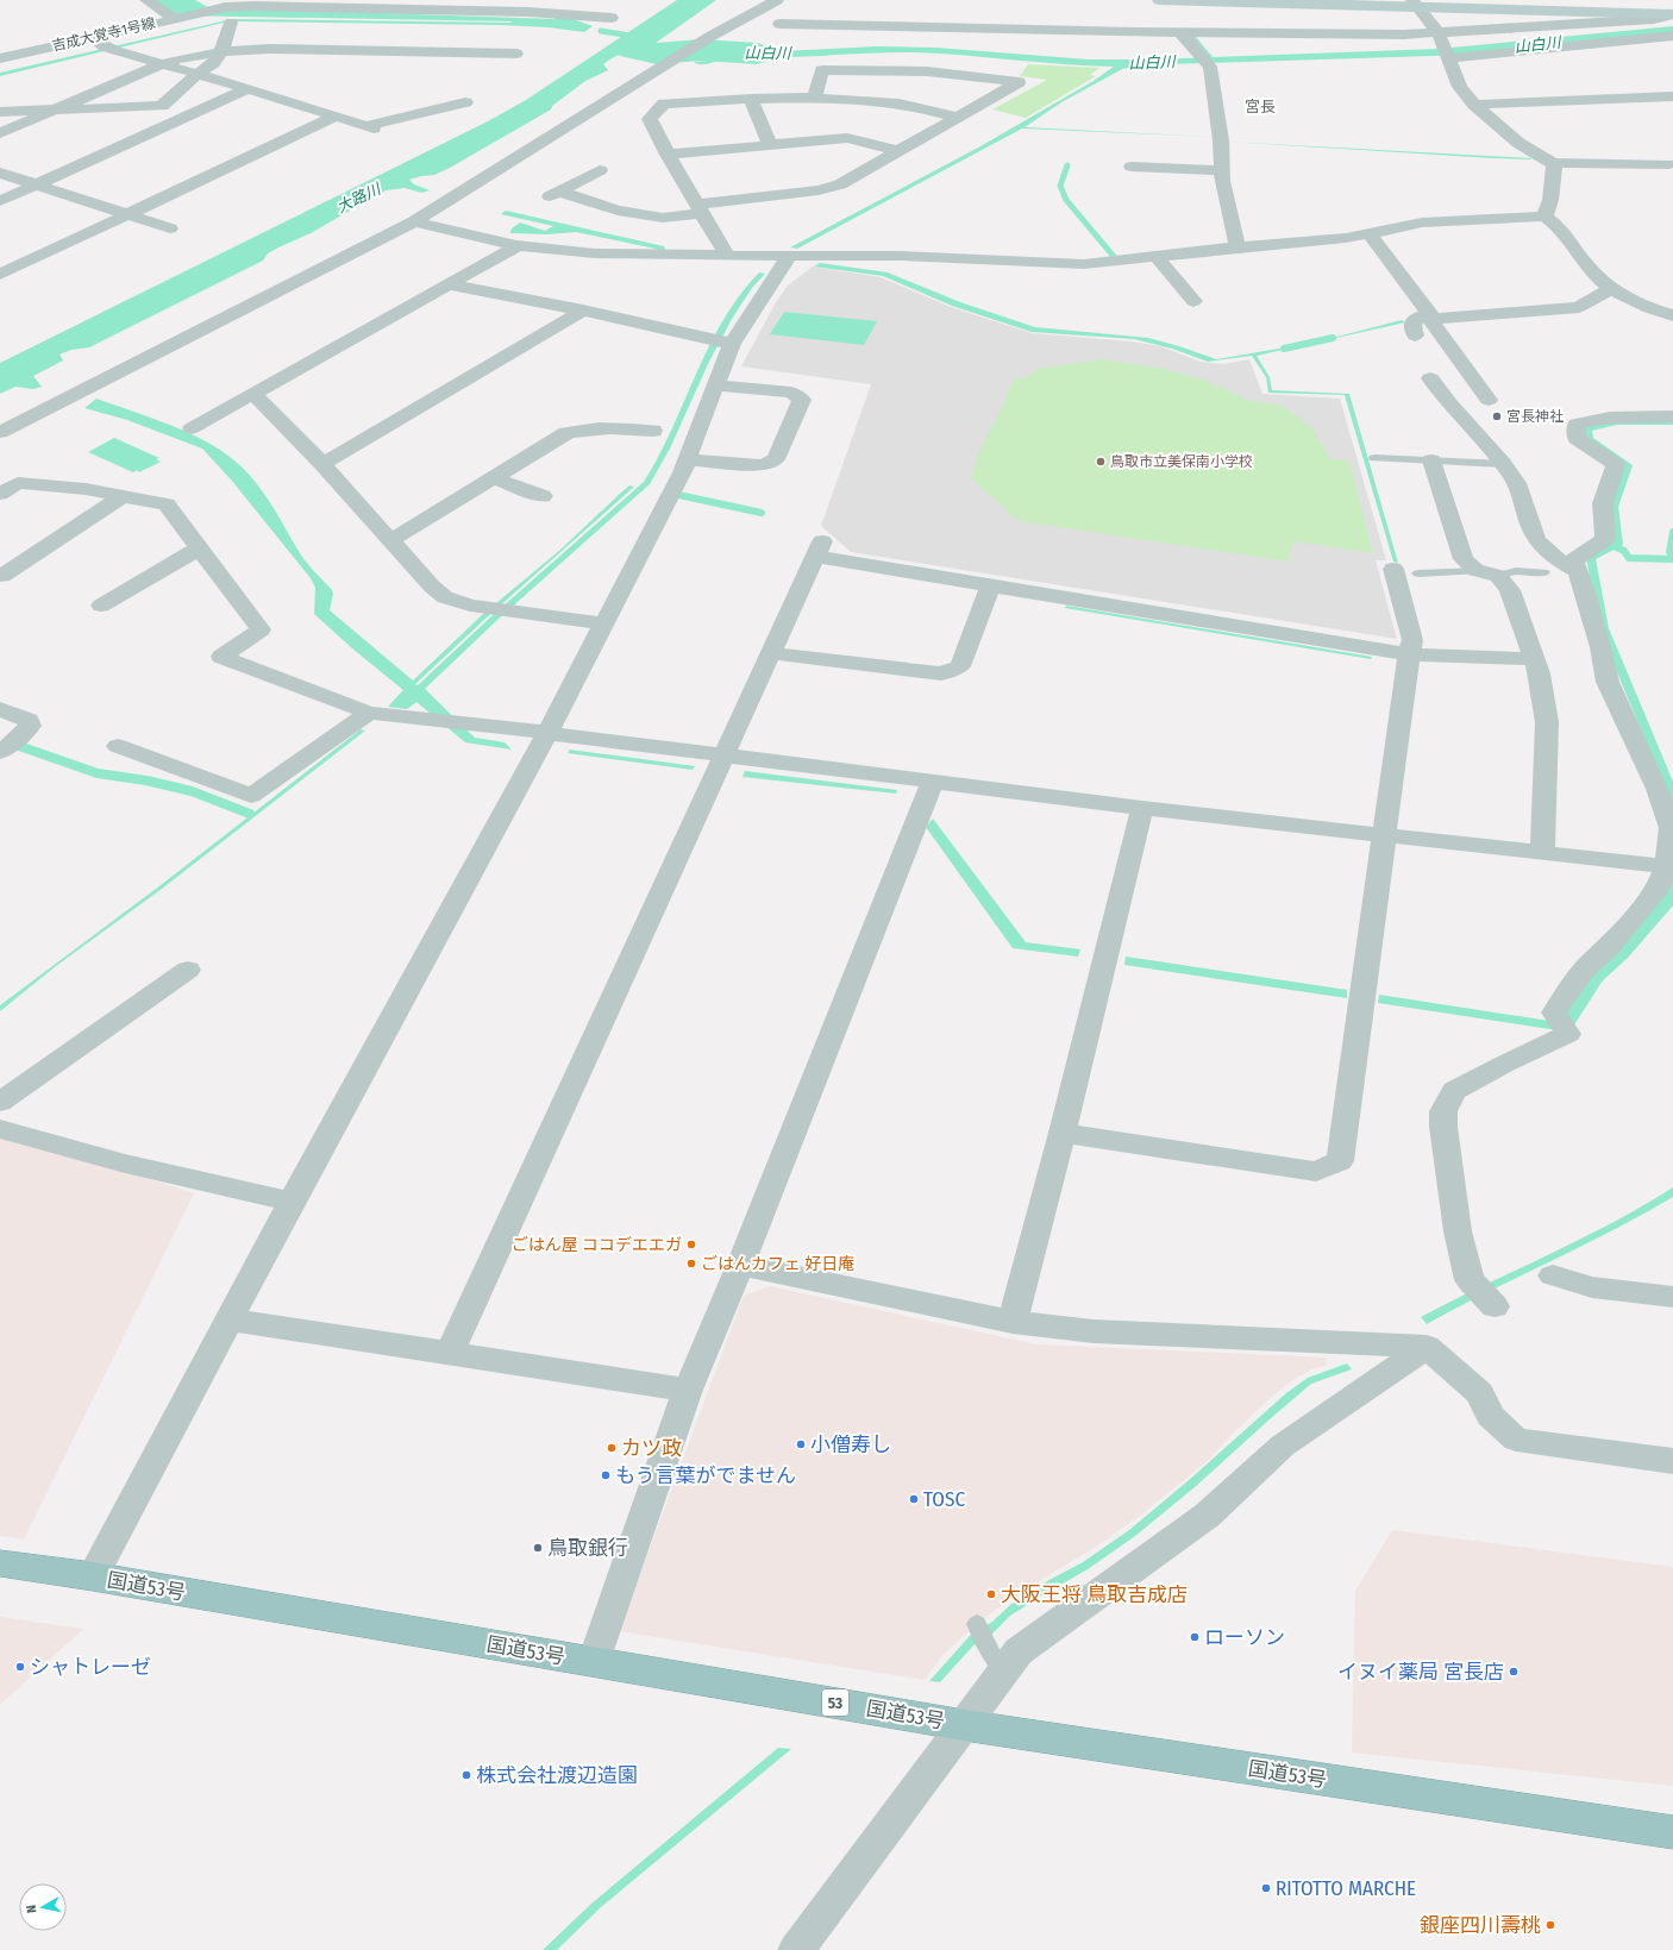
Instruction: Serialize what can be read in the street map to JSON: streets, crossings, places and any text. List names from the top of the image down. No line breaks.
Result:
{"streets":{"highway":["国道53号","53"],"street":["吉成大覚寺1号線"]},"districts":["宮長"],"water":["山白川","大路川"],"places":["宮長神社","鳥取市立美保南小学校","ごはん屋 ココデエエガ","ごはんカフェ 好日庵","小僧寿し","カツ政","もう言葉がでません","TOSC","鳥取銀行","大阪王将 鳥取吉成店","ローソン","シャトレーゼ","イヌイ薬局 宮長店","株式会社渡辺造園","RITOTTO MARCHE","銀座四川壽桃"],"north":"left"}
